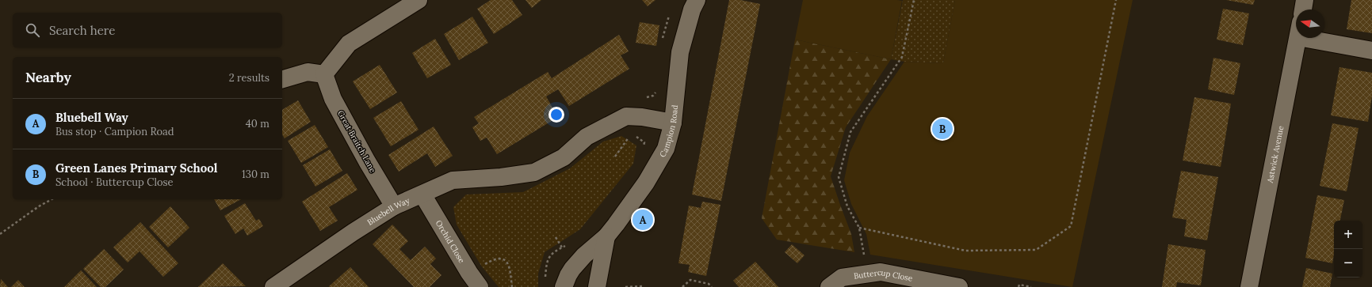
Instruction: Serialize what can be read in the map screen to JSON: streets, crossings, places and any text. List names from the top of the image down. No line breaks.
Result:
{"streets":{"street":["Campion Road","Great Braitch Lane","Astwick Avenue","Bluebell Way","Orchid Close","Buttercup Close"]},"crossings":[["Campion Road","Bluebell Way"],["Great Braitch Lane","Bluebell Way"],["Bluebell Way","Orchid Close"]],"north":"left","page":{"search":"Search here","heading":["Nearby","2 results"],"list":[{"mark":"A","name":"Bluebell Way","note":"Bus stop · Campion Road","value":"40 m"},{"mark":"B","name":"Green Lanes Primary School","note":"School · Buttercup Close","value":"130 m"}],"pins":["B","A"],"map_buttons":["+","−"]}}
